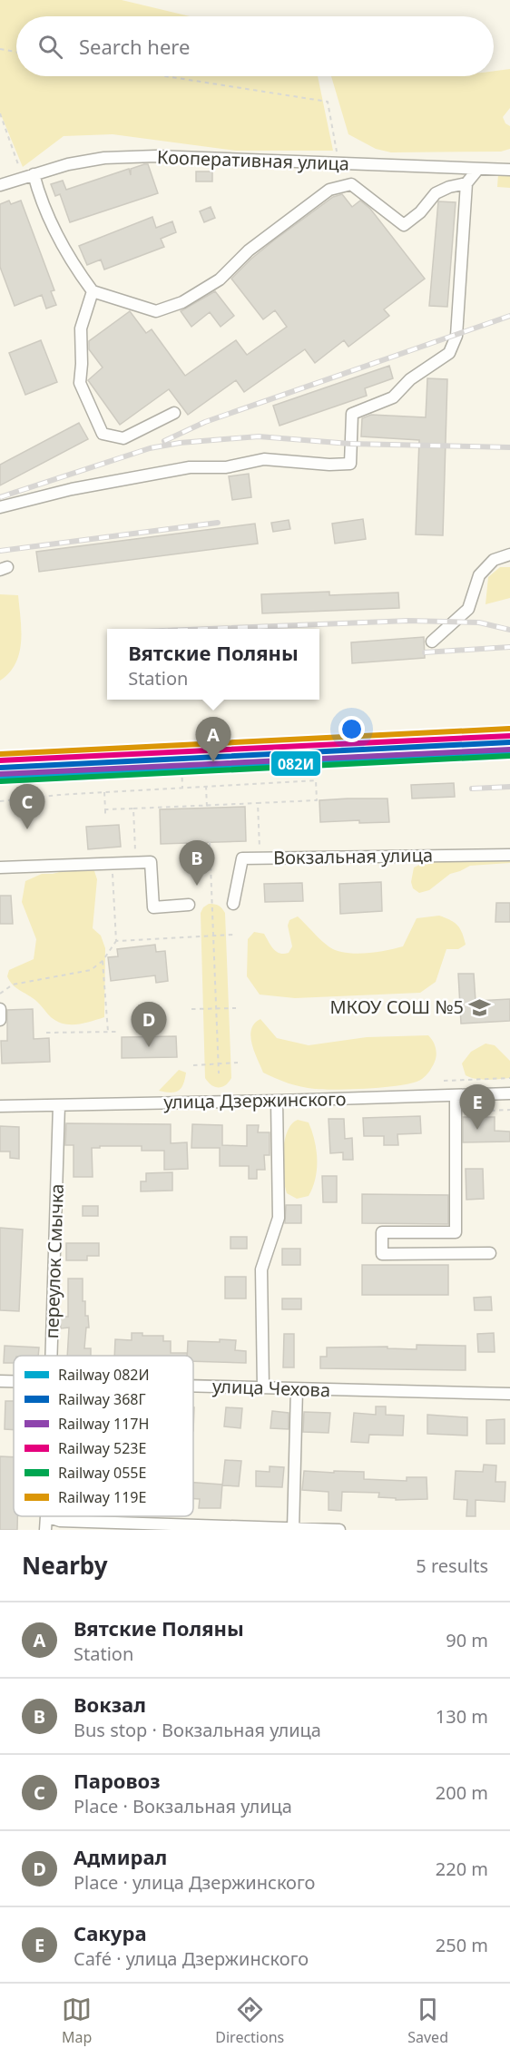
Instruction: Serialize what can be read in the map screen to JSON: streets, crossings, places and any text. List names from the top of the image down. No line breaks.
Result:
{"streets":{"street":["Кооперативная улица","Вокзальная улица","улица Дзержинского","переулок Смычка","улица Чехова"]},"crossings":[["улица Дзержинского","переулок Смычка"]],"places":{"school or university":["МКОУ СОШ №5"]},"lines":["rail line 119Е","rail line 523Е","rail line 368Г","rail line 117Н","rail line 082И","rail line 055Е"],"legend":["Railway 082И","Railway 368Г","Railway 117Н","Railway 523Е","Railway 055Е","Railway 119Е"],"page":{"search":"Search here","popup":["Вятские Поляны","Station"],"pins":["A","C","B","D","E"],"heading":["Nearby","5 results"],"list":[{"mark":"A","name":"Вятские Поляны","note":"Station","value":"90 m"},{"mark":"B","name":"Вокзал","note":"Bus stop · Вокзальная улица","value":"130 m"},{"mark":"C","name":"Паровоз","note":"Place · Вокзальная улица","value":"200 m"},{"mark":"D","name":"Адмирал","note":"Place · улица Дзержинского","value":"220 m"},{"mark":"E","name":"Сакура","note":"Café · улица Дзержинского","value":"250 m"}],"nav":["Map","Directions","Saved"]}}
